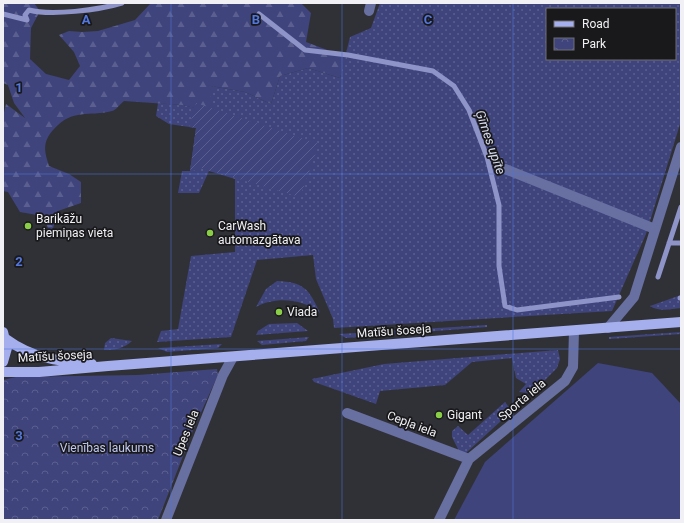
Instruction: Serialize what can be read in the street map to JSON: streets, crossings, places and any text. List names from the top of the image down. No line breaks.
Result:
{"streets":{"main road":["Matīšu šoseja"],"street":["Sporta iela","Cepļa iela","Upes iela"]},"crossings":[["Matīšu šoseja","Sporta iela"],["Matīšu šoseja","Upes iela"],["Sporta iela","Cepļa iela"]],"water":["Ģīmes upīte"],"parks":["Vienības laukums"],"places":["Barikāžu piemiņas vieta","CarWash automazgātava","Viada","Gigant"],"legend":["Road","Park"],"grid":{"columns":["A","B","C"],"rows":["1","2","3"]}}
